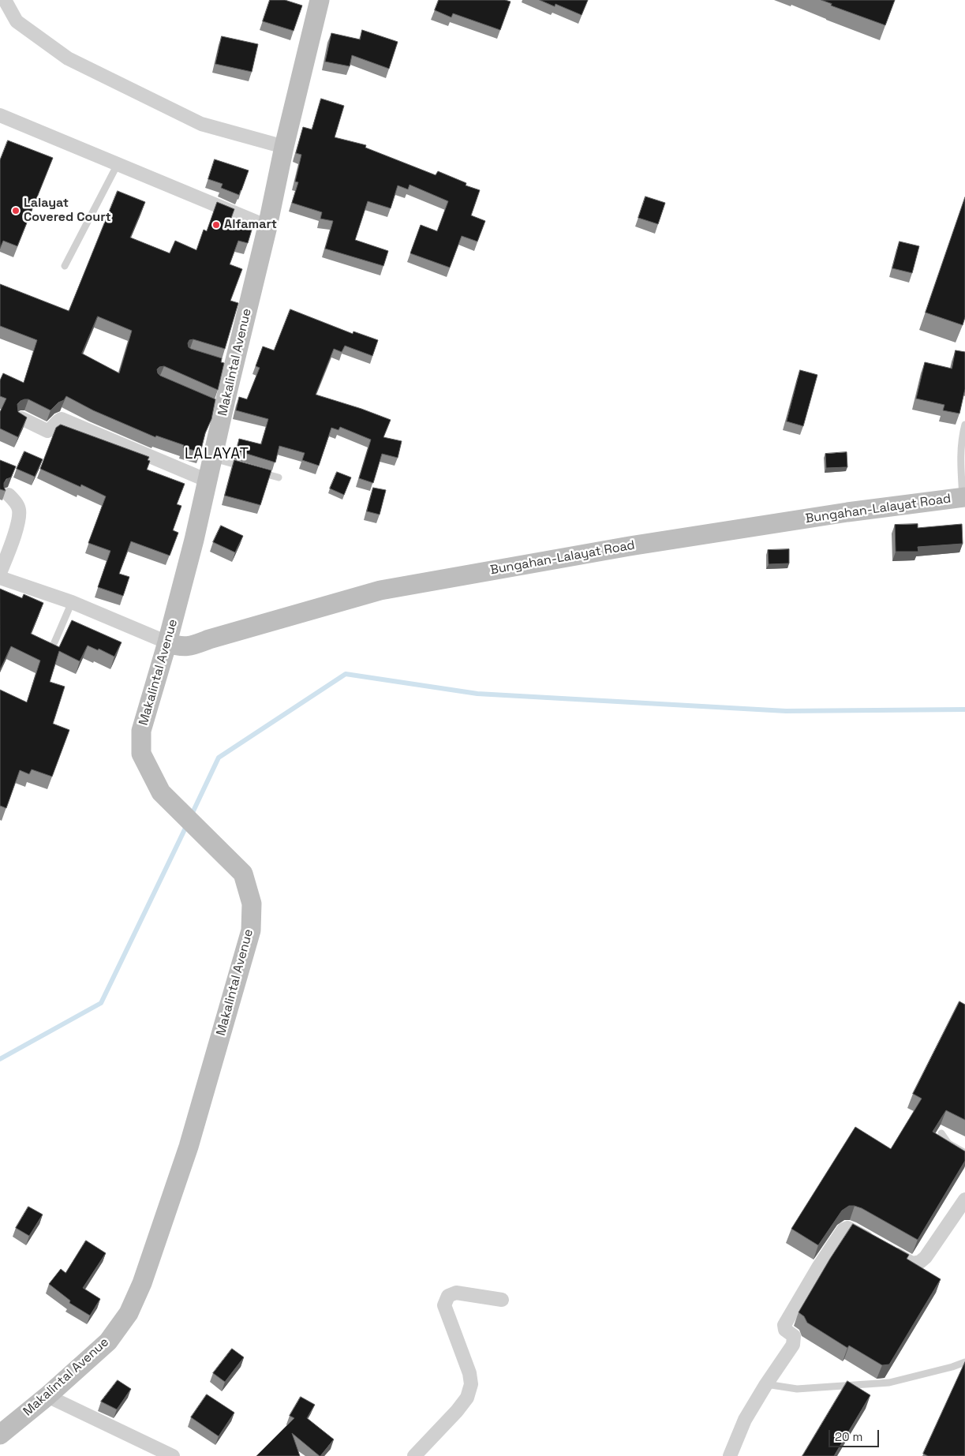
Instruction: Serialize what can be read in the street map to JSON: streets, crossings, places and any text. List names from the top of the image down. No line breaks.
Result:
{"streets":{"main road":["Makalintal Avenue","Bungahan-Lalayat Road"]},"crossings":[["Makalintal Avenue","Bungahan-Lalayat Road"]],"districts":["LALAYAT"],"places":["Lalayat Covered Court","Alfamart"],"scale_bar":"20 m"}
